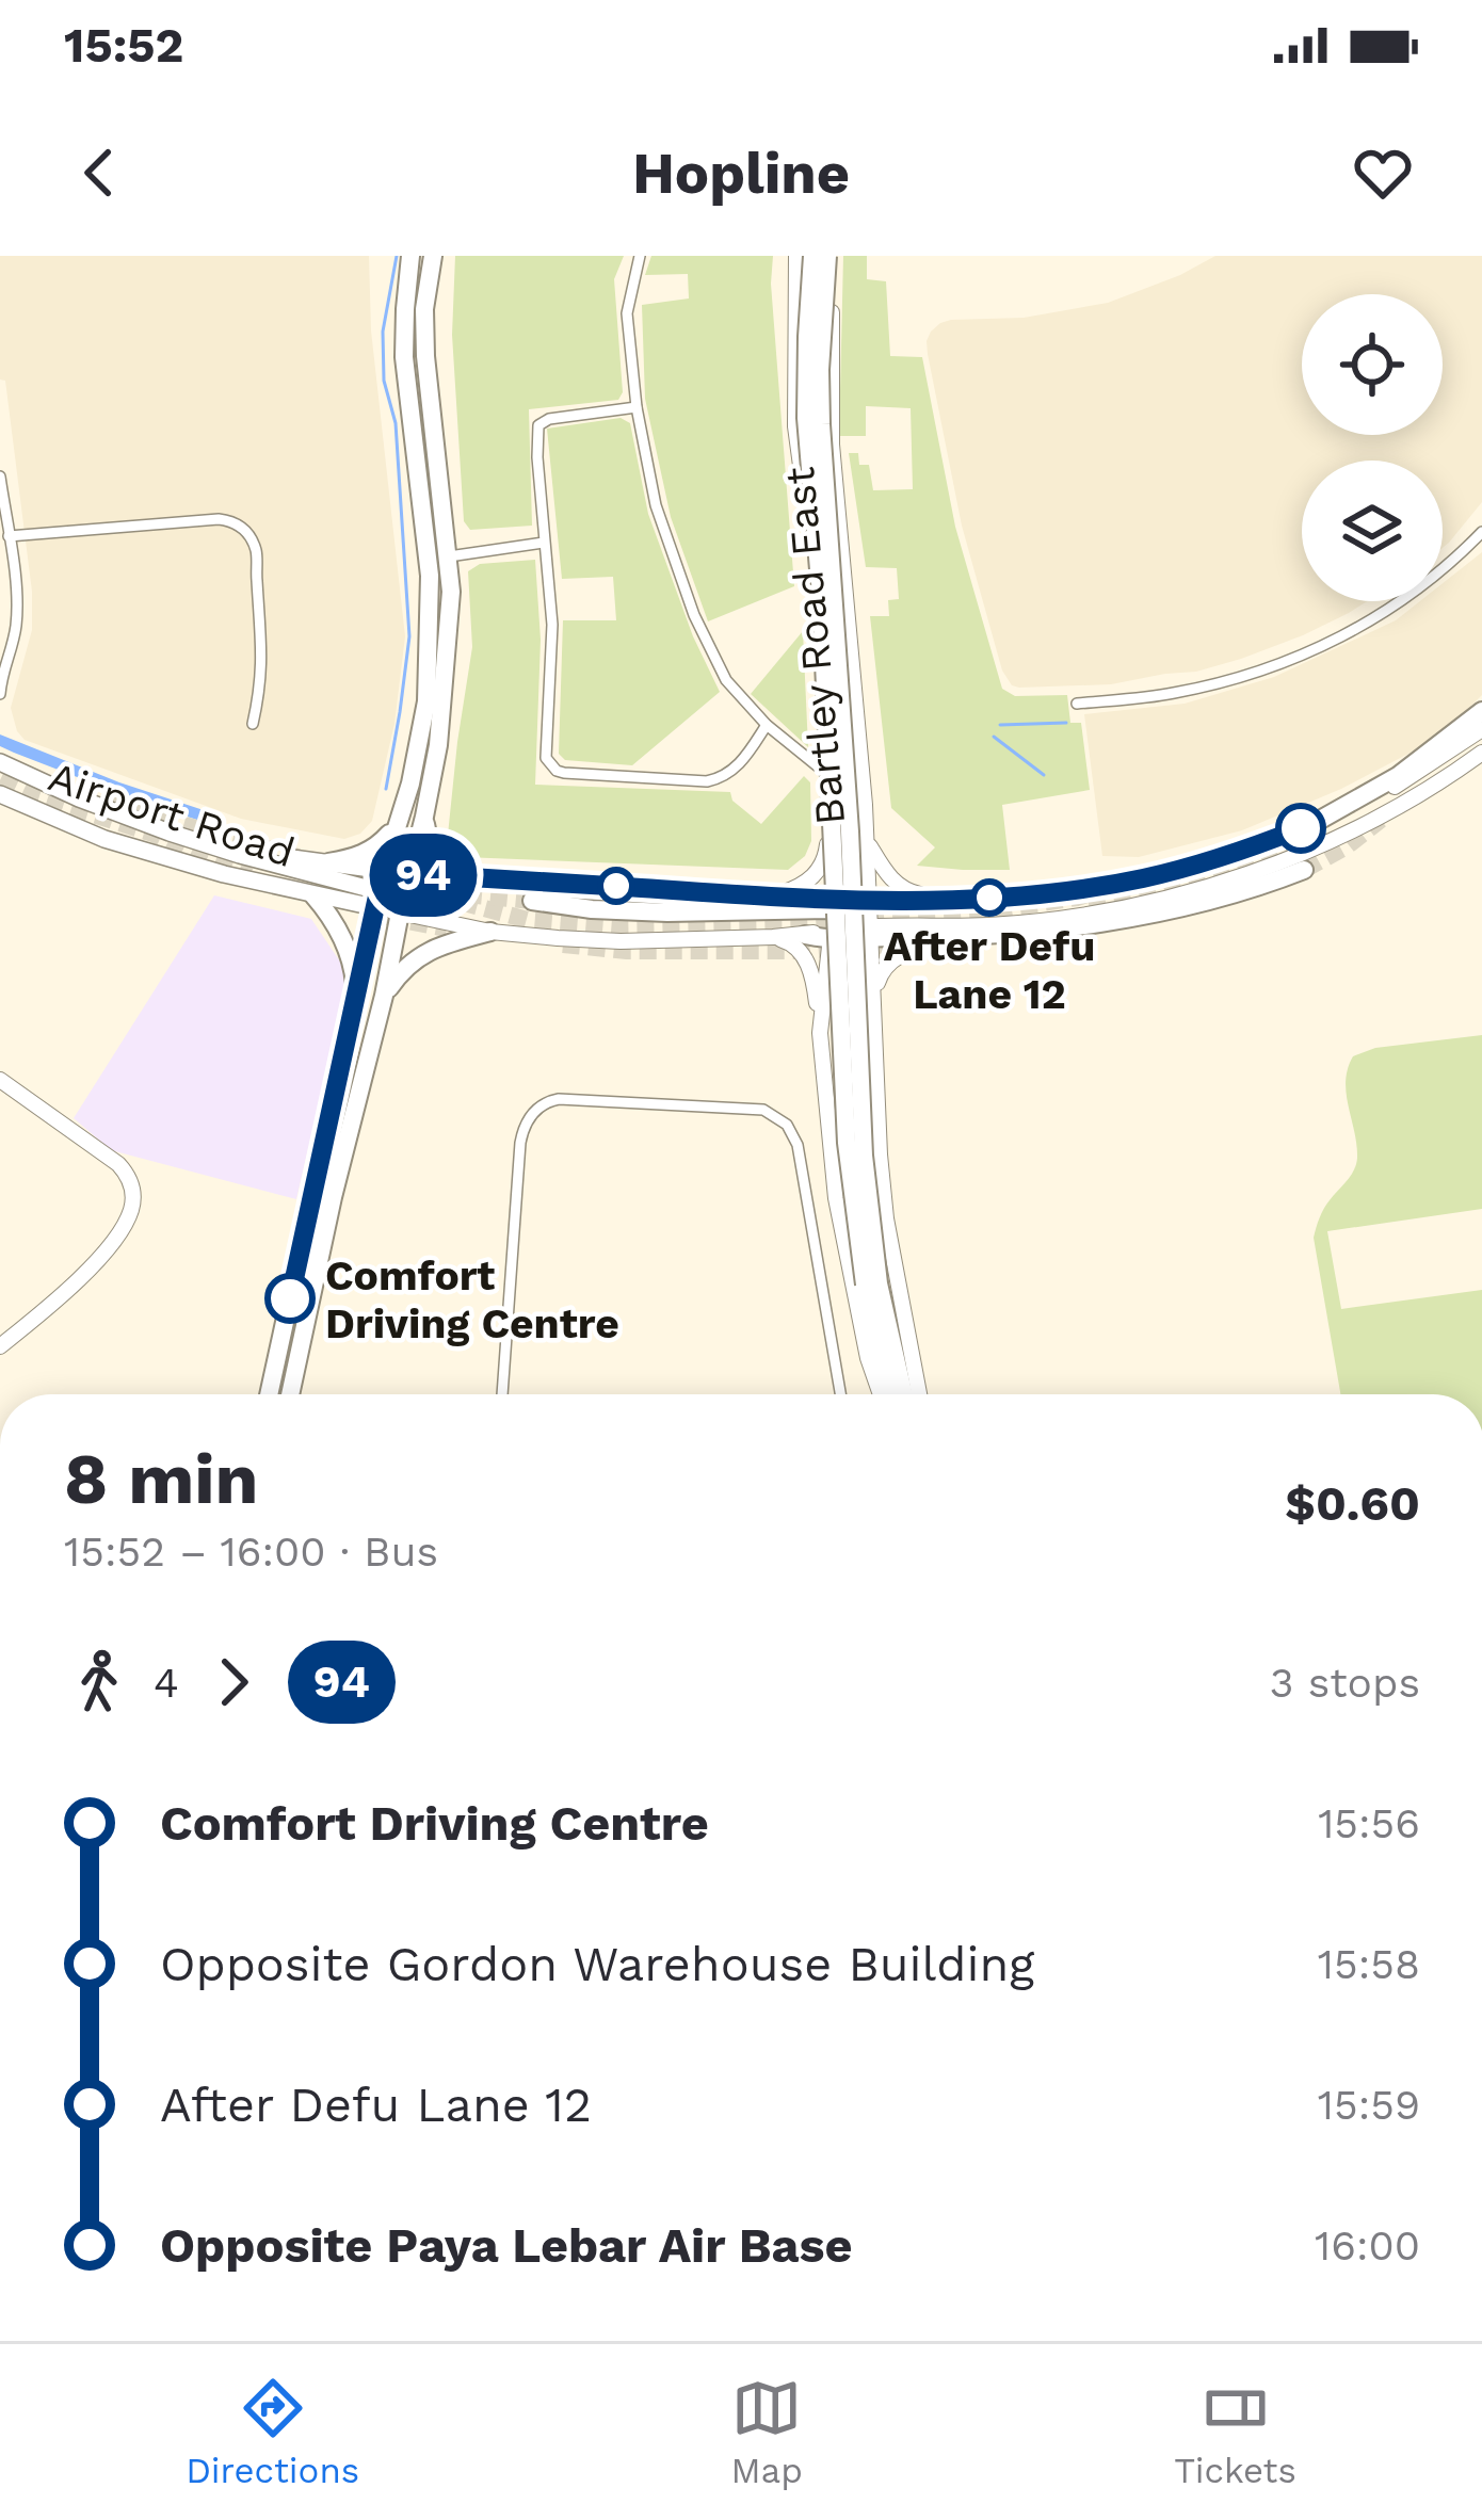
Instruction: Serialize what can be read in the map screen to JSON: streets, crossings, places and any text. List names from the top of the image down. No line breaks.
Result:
{"streets":{"main road":["Bartley Road East","Airport Road"]},"crossings":[["Bartley Road East","Airport Road"]],"places":["After Defu Lane 12","Comfort Driving Centre"],"lines":["bus line 94"],"page":{"status":"15:52","header":"Hopline","on_map":"94","heading":["8 min","15:52 – 16:00 · Bus","$0.60"],"legs":["4","94","3 stops"],"list":[{"name":"Comfort Driving Centre","value":"15:56"},{"name":"Opposite Gordon Warehouse Building","value":"15:58"},{"name":"After Defu Lane 12","value":"15:59"},{"name":"Opposite Paya Lebar Air Base","value":"16:00"}],"tabs":["Directions","Map","Tickets"]}}
